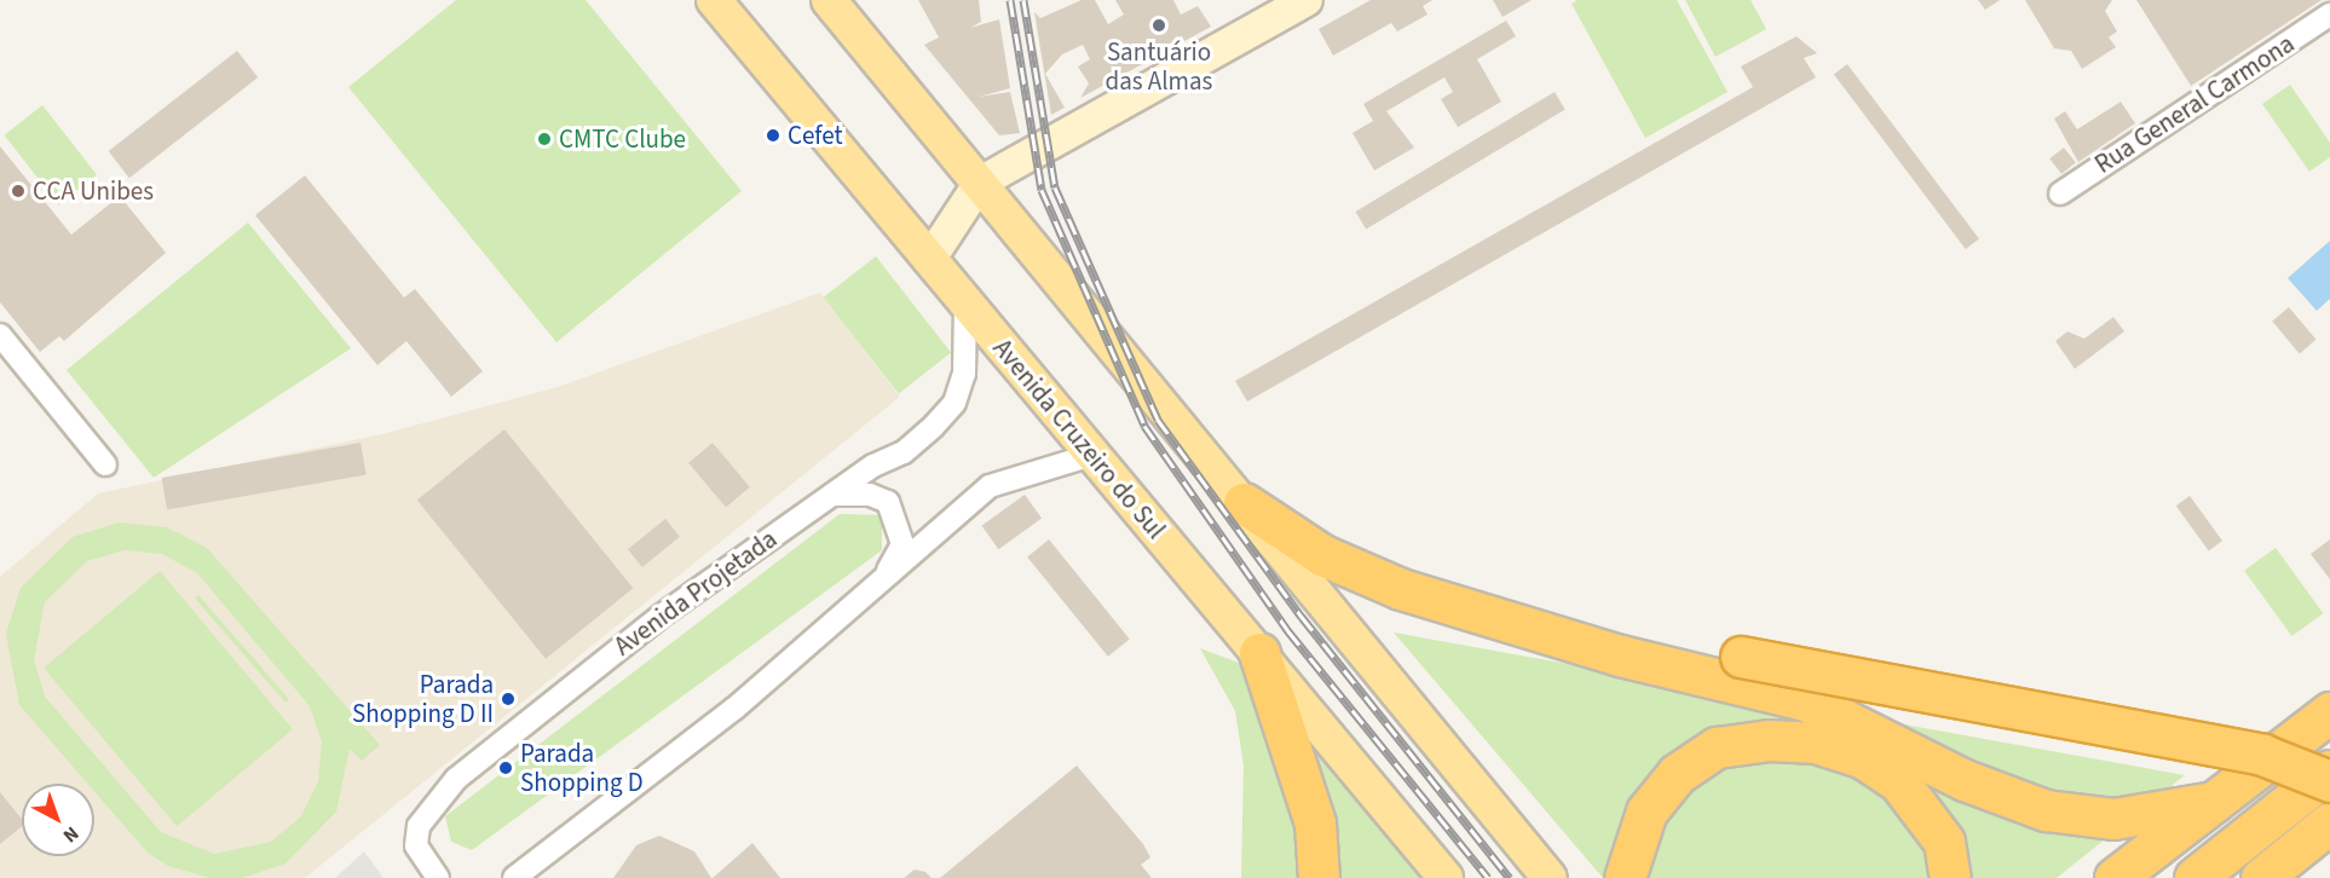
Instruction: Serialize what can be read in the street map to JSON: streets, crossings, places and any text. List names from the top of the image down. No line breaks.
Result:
{"streets":{"main road":["Avenida Cruzeiro do Sul"],"street":["Rua General Carmona","Avenida Projetada"]},"crossings":[["Avenida Cruzeiro do Sul","Avenida Projetada"]],"places":["Santuário das Almas","Cefet","CMTC Clube","CCA Unibes","Parada Shopping D II","Parada Shopping D"],"north":"bottom right"}
